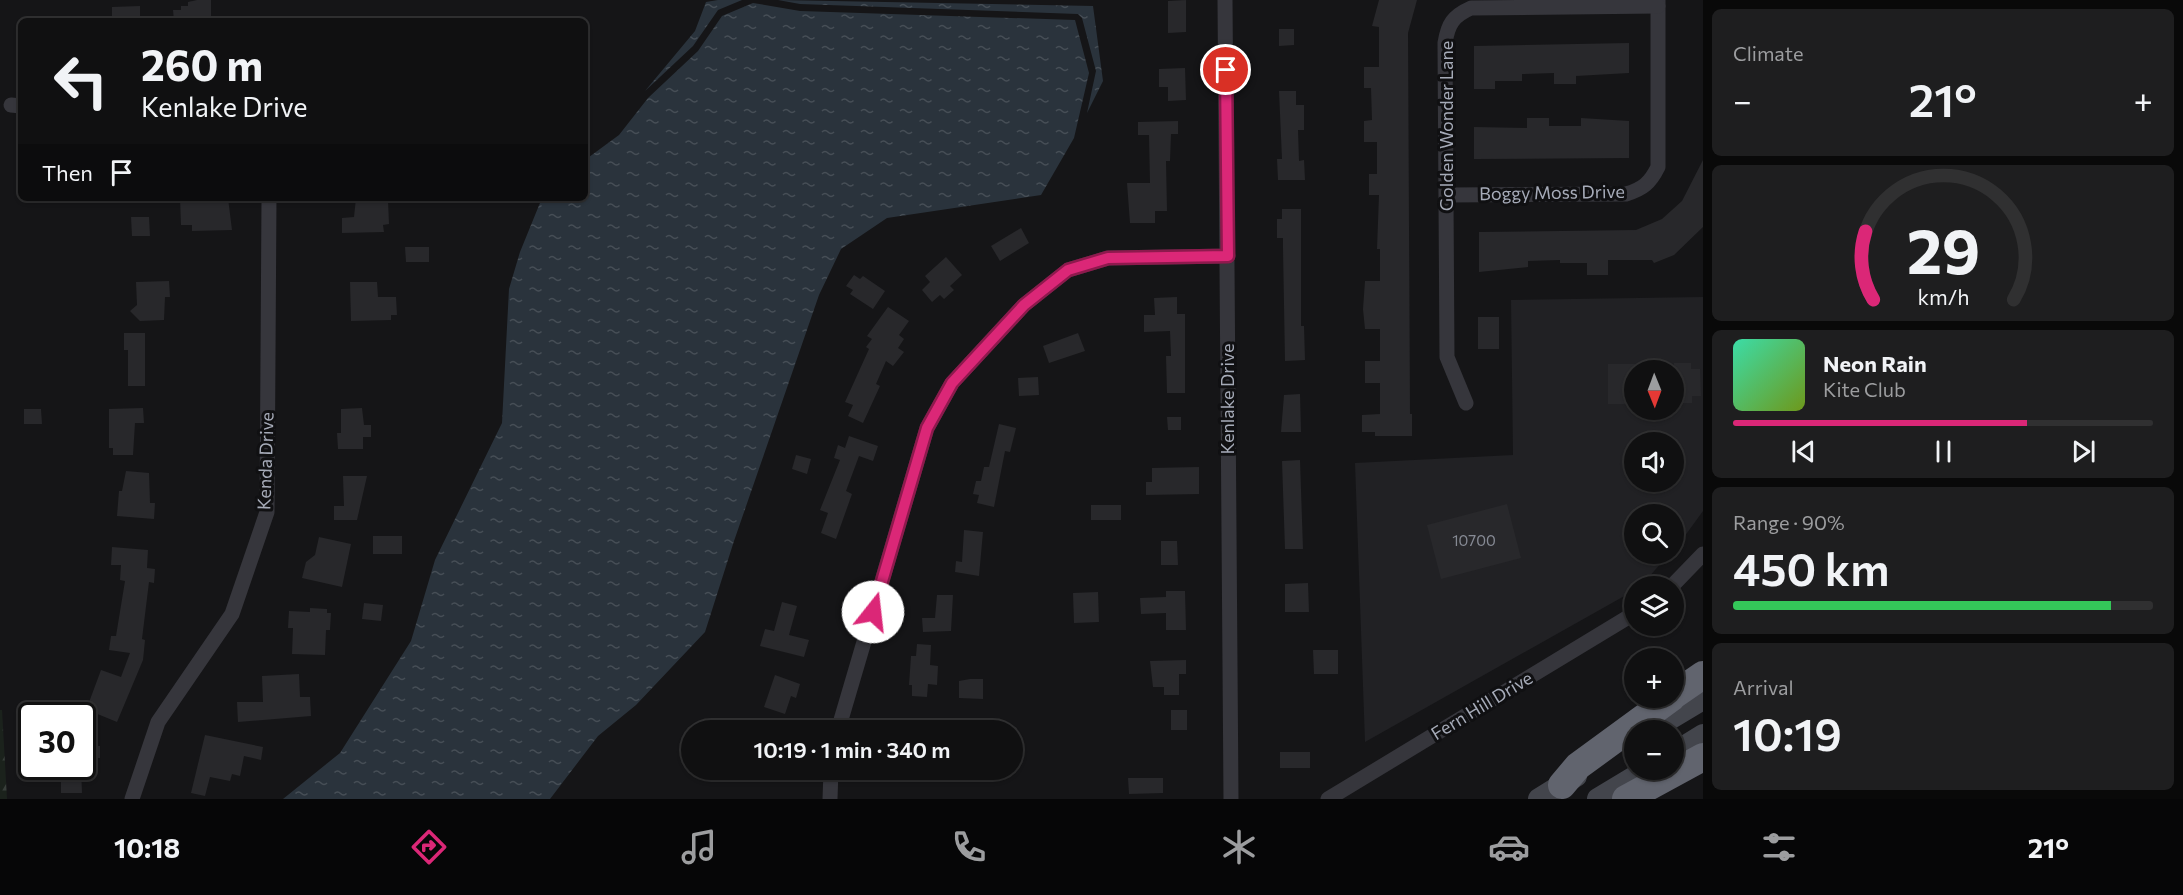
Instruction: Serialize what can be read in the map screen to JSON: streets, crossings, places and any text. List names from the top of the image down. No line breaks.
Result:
{"streets":{"street":["Golden Wonder Lane","Boggy Moss Drive","Kenlake Drive","Kenda Drive","Fern Hill Drive"]},"crossings":[["Golden Wonder Lane","Boggy Moss Drive"]],"house_numbers":["10700"],"north":"bottom","page":{"tile":["Climate",["Range · 90%","450 km"],["Arrival","10:19"]],"turn":["260 m","Kenlake Drive"],"heat":["−","21°","+"],"then":"Then","song":["Neon Rain","Kite Club"],"map_buttons":["+","−"],"limit":"30","trip":"10:19 · 1 min · 340 m","tabs":["10:18","21°"],"gauge":["29","km/h"]}}
